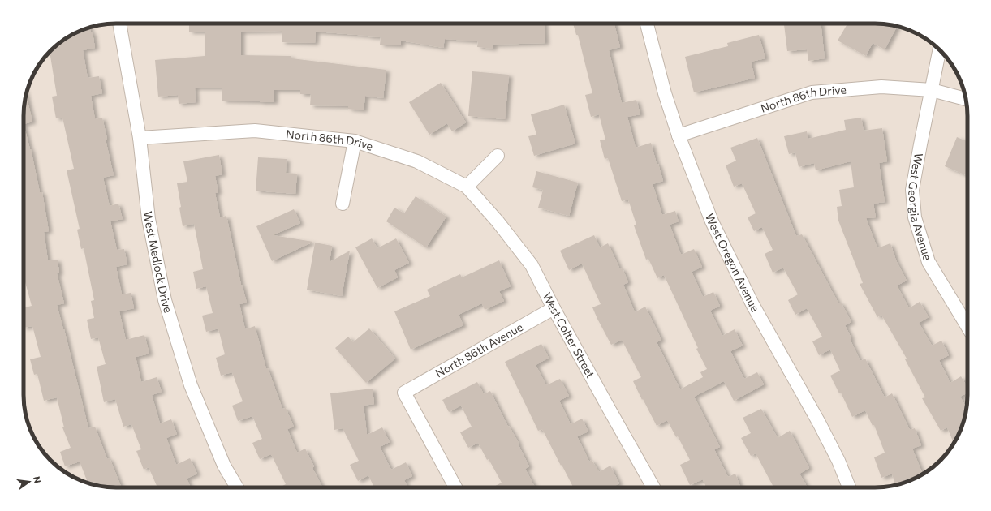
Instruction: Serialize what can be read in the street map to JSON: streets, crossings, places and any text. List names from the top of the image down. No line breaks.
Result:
{"streets":{"street":["North 86th Drive","West Georgia Avenue","West Medlock Drive","West Oregon Avenue","West Colter Street","North 86th Avenue"]},"crossings":[["North 86th Drive","West Georgia Avenue"],["North 86th Drive","West Medlock Drive"],["North 86th Drive","West Oregon Avenue"],["North 86th Drive","West Colter Street"],["West Colter Street","North 86th Avenue"]],"north":"right"}
